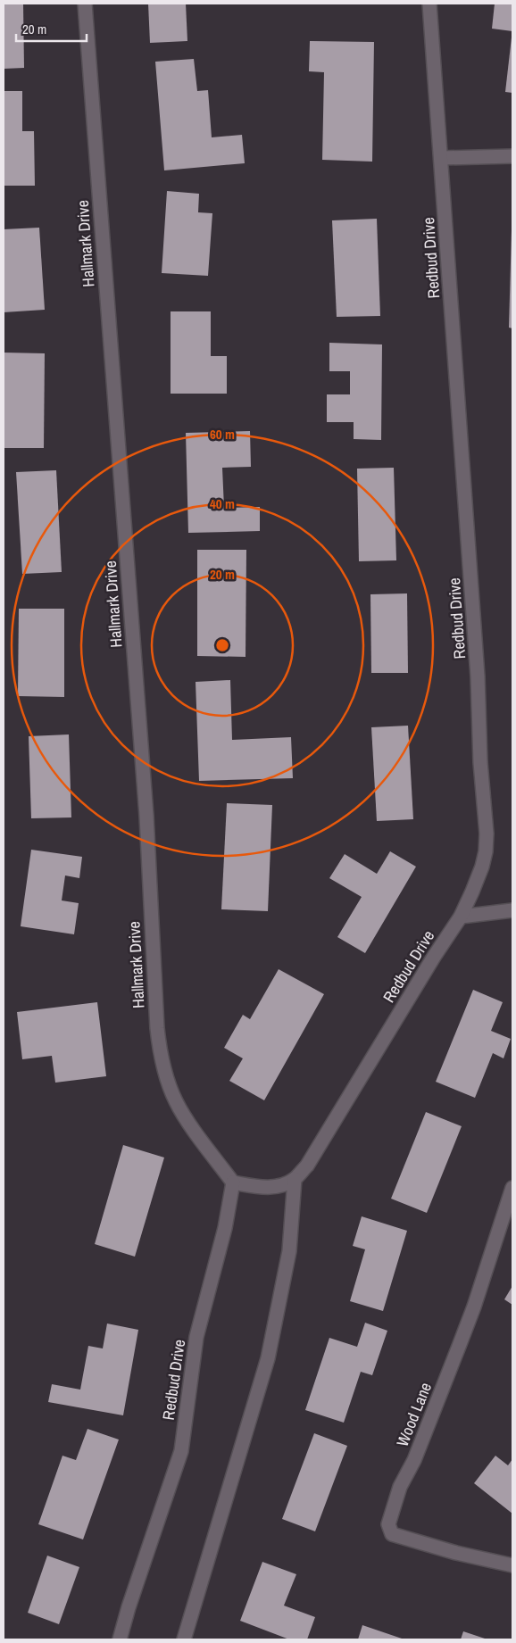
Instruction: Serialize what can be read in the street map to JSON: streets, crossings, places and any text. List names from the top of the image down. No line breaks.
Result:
{"streets":{"street":["Hallmark Drive","Redbud Drive","Wood Lane"]},"crossings":[["Hallmark Drive","Redbud Drive"]],"scale_bar":"20 m","rings":["60 m","40 m","20 m"]}
